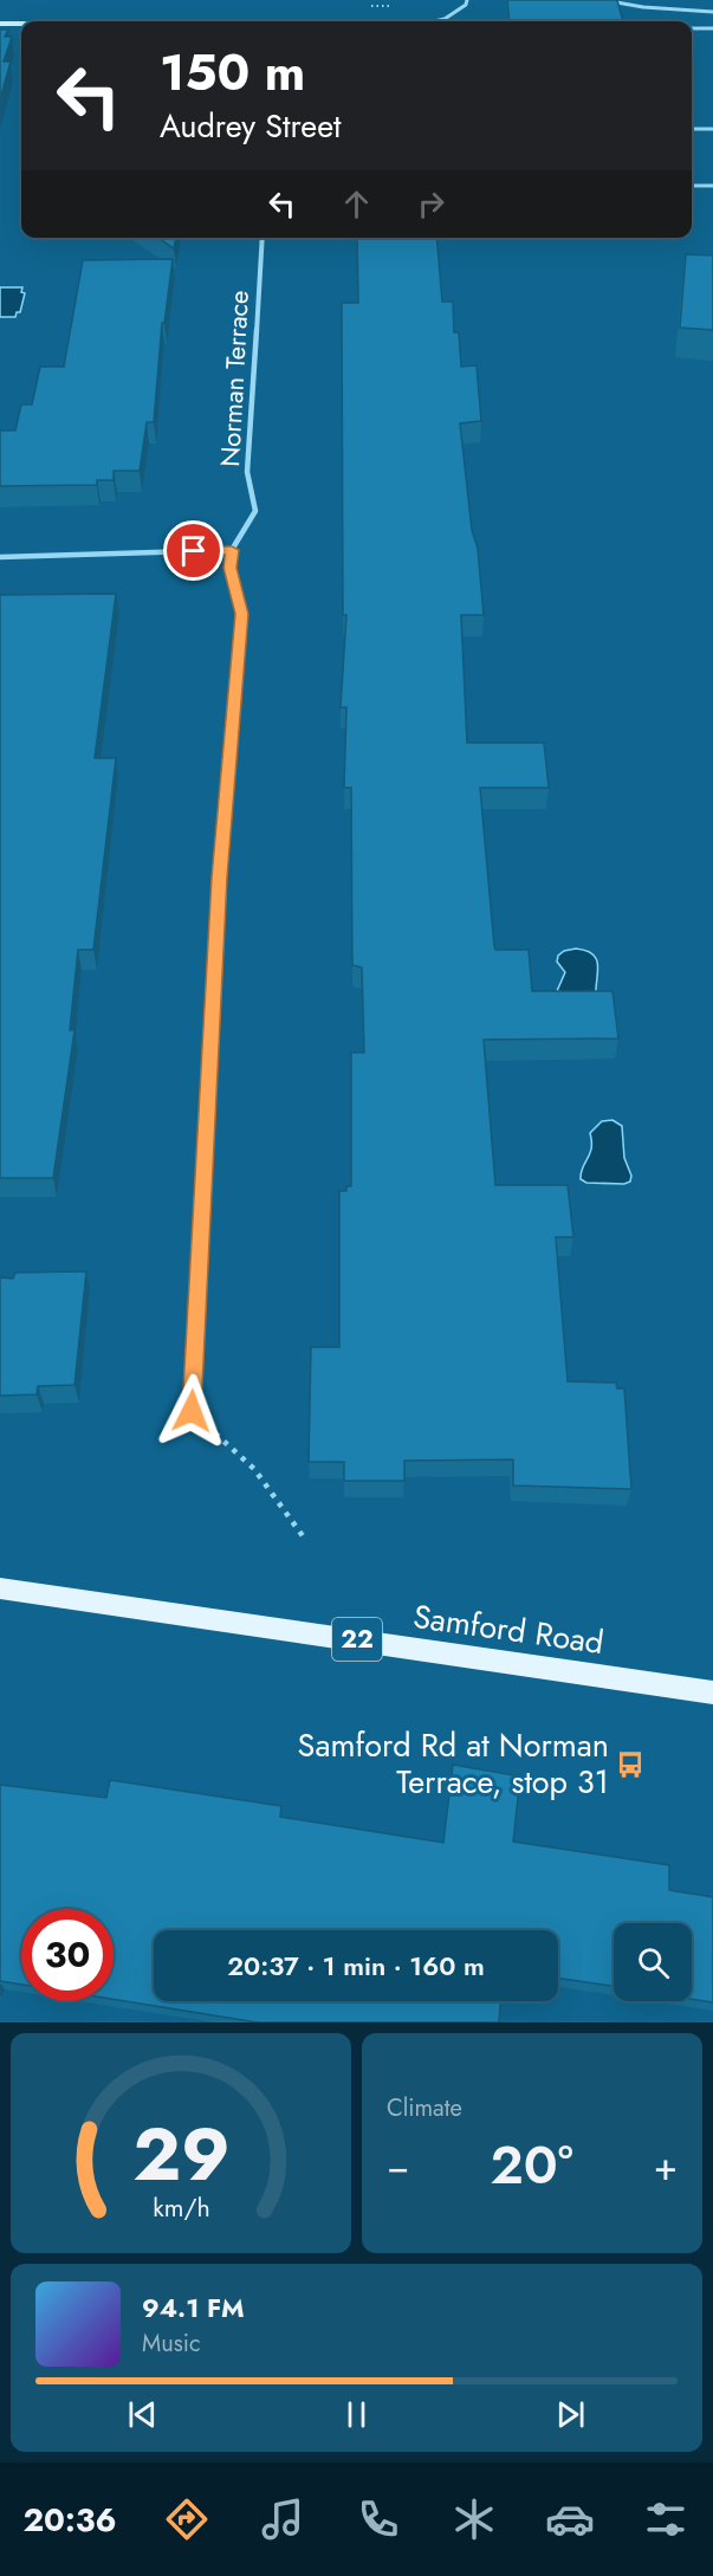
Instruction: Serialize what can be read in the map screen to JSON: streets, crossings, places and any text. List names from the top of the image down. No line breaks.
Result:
{"streets":{"main road":["Samford Road","22"],"street":["Norman Terrace"]},"places":{"bus stop":["Samford Rd at Norman Terrace, stop 31"]},"page":{"turn":["150 m","Audrey Street"],"limit":"30","trip":"20:37 · 1 min · 160 m","tile":"Climate","heat":["−","20°","+"],"song":["94.1 FM","Music"],"tabs":"20:36","gauge":["29","km/h"]}}
